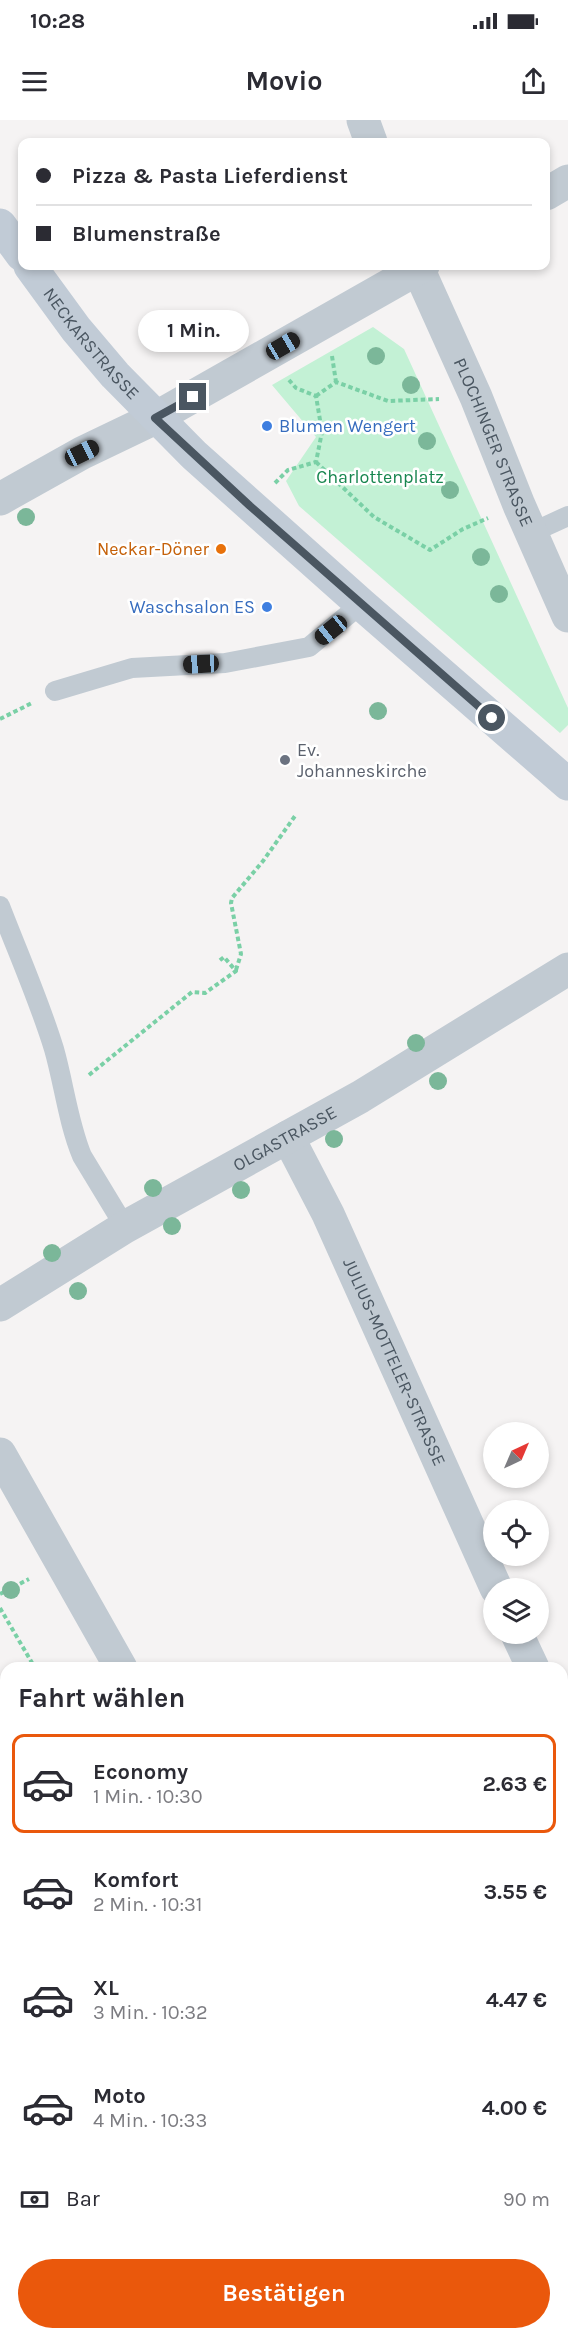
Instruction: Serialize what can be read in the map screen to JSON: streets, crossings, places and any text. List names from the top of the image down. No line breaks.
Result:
{"streets":{"street":["NECKARSTRASSE","PLOCHINGER STRASSE","OLGASTRASSE","JULIUS-MOTTELER-STRASSE"]},"crossings":[["OLGASTRASSE","JULIUS-MOTTELER-STRASSE"]],"parks":["Charlottenplatz"],"places":["Blumen Wengert","Neckar-Döner","Waschsalon ES","Ev. Johanneskirche"],"north":"top right","page":{"status":"10:28","header":"Movio","banner":["Pizza & Pasta Lieferdienst","Blumenstraße"],"bubble":"1 Min.","heading":"Fahrt wählen","list":[{"name":"Economy","note":"1 Min. · 10:30","value":"2.63 €"},{"name":"Komfort","note":"2 Min. · 10:31","value":"3.55 €"},{"name":"XL","note":"3 Min. · 10:32","value":"4.47 €"},{"name":"Moto","note":"4 Min. · 10:33","value":"4.00 €"}],"pay":["Bar","90 m"],"buttons":"Bestätigen"}}
